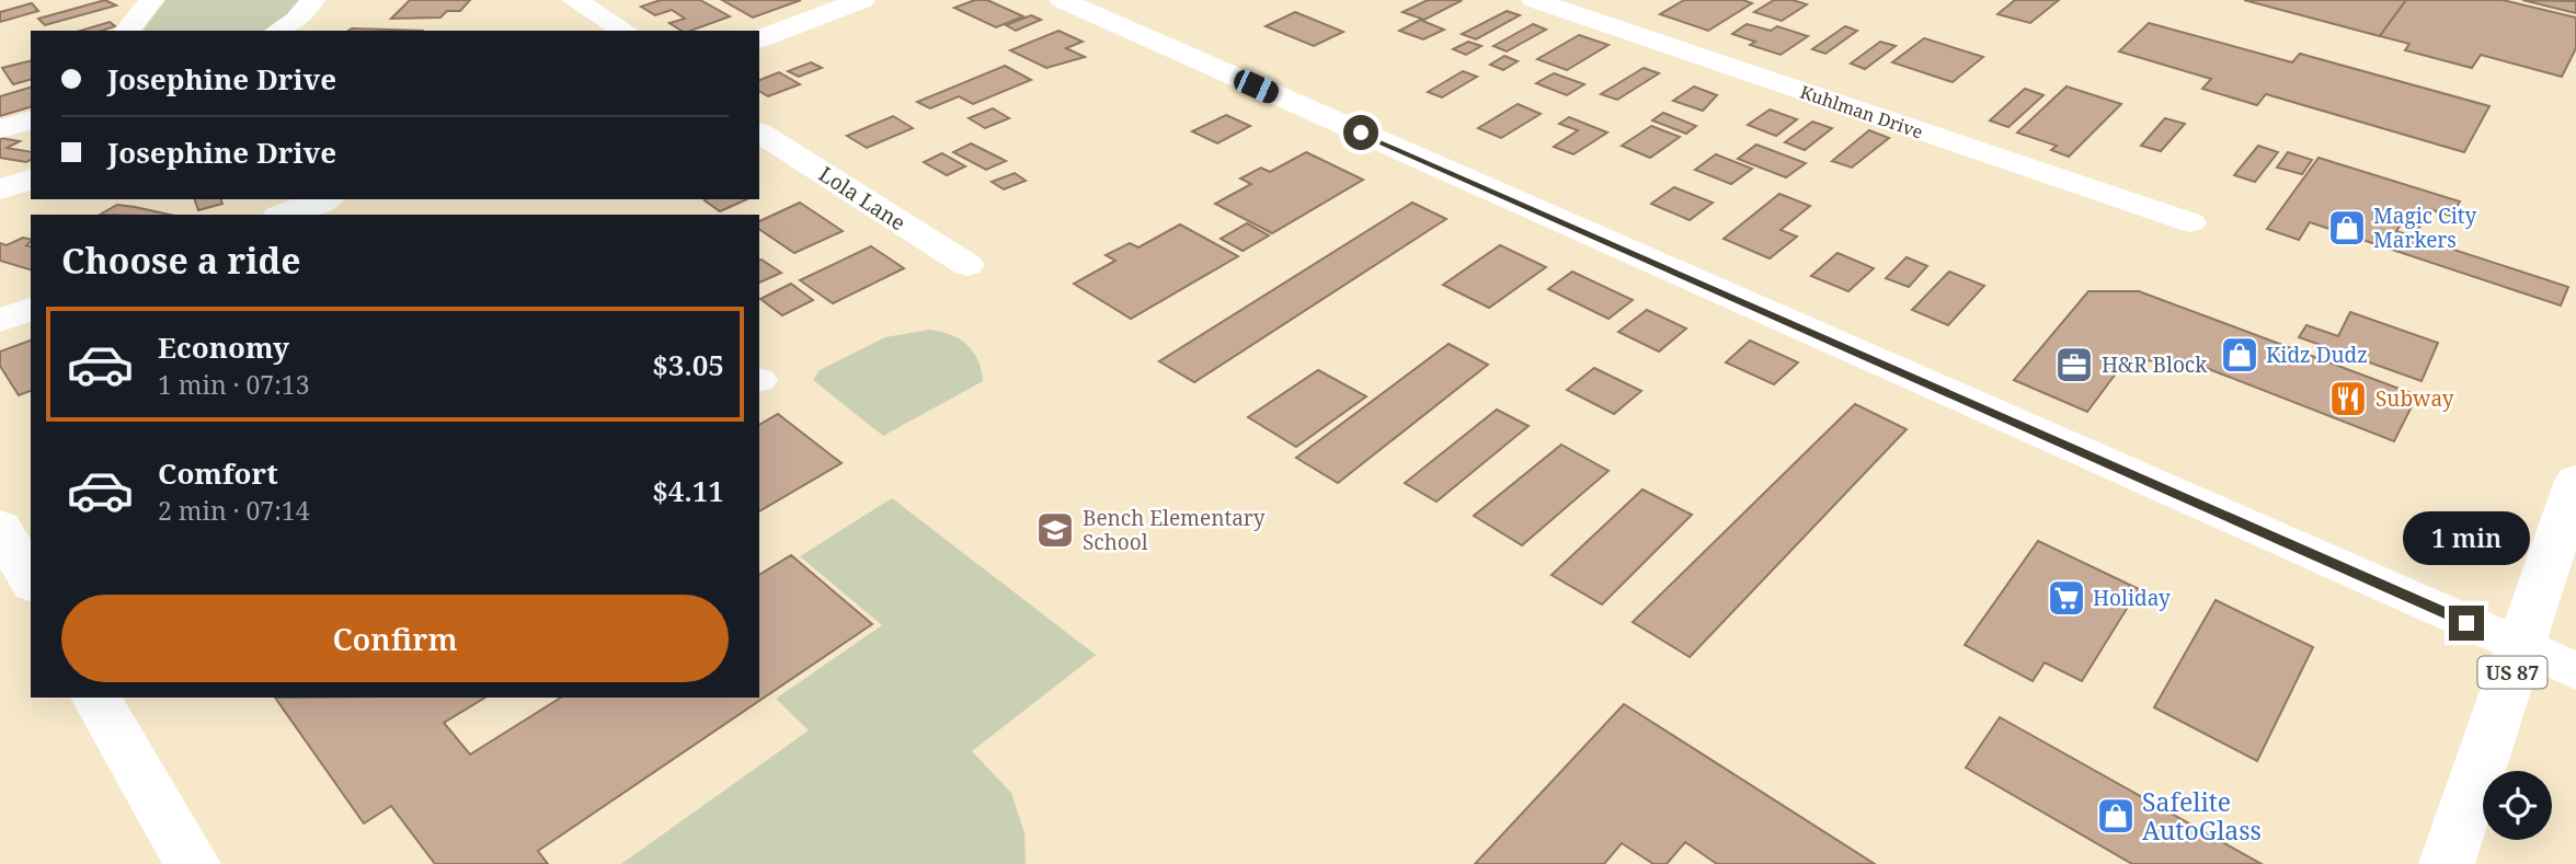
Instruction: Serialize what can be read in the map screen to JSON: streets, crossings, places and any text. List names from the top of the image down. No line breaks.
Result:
{"streets":{"main road":["US 87"],"street":["Kuhlman Drive","Lola Lane"]},"places":{"shop":["Magic City Markers","Kidz Dudz","Safelite AutoGlass"],"office":["H&R Block"],"restaurant":["Subway"],"school or university":["Bench Elementary School"],"supermarket":["Holiday"]},"page":{"banner":["Josephine Drive","Josephine Drive"],"heading":"Choose a ride","list":[{"name":"Economy","note":"1 min · 07:13","value":"$3.05"},{"name":"Comfort","note":"2 min · 07:14","value":"$4.11"}],"bubble":"1 min","buttons":"Confirm"}}
